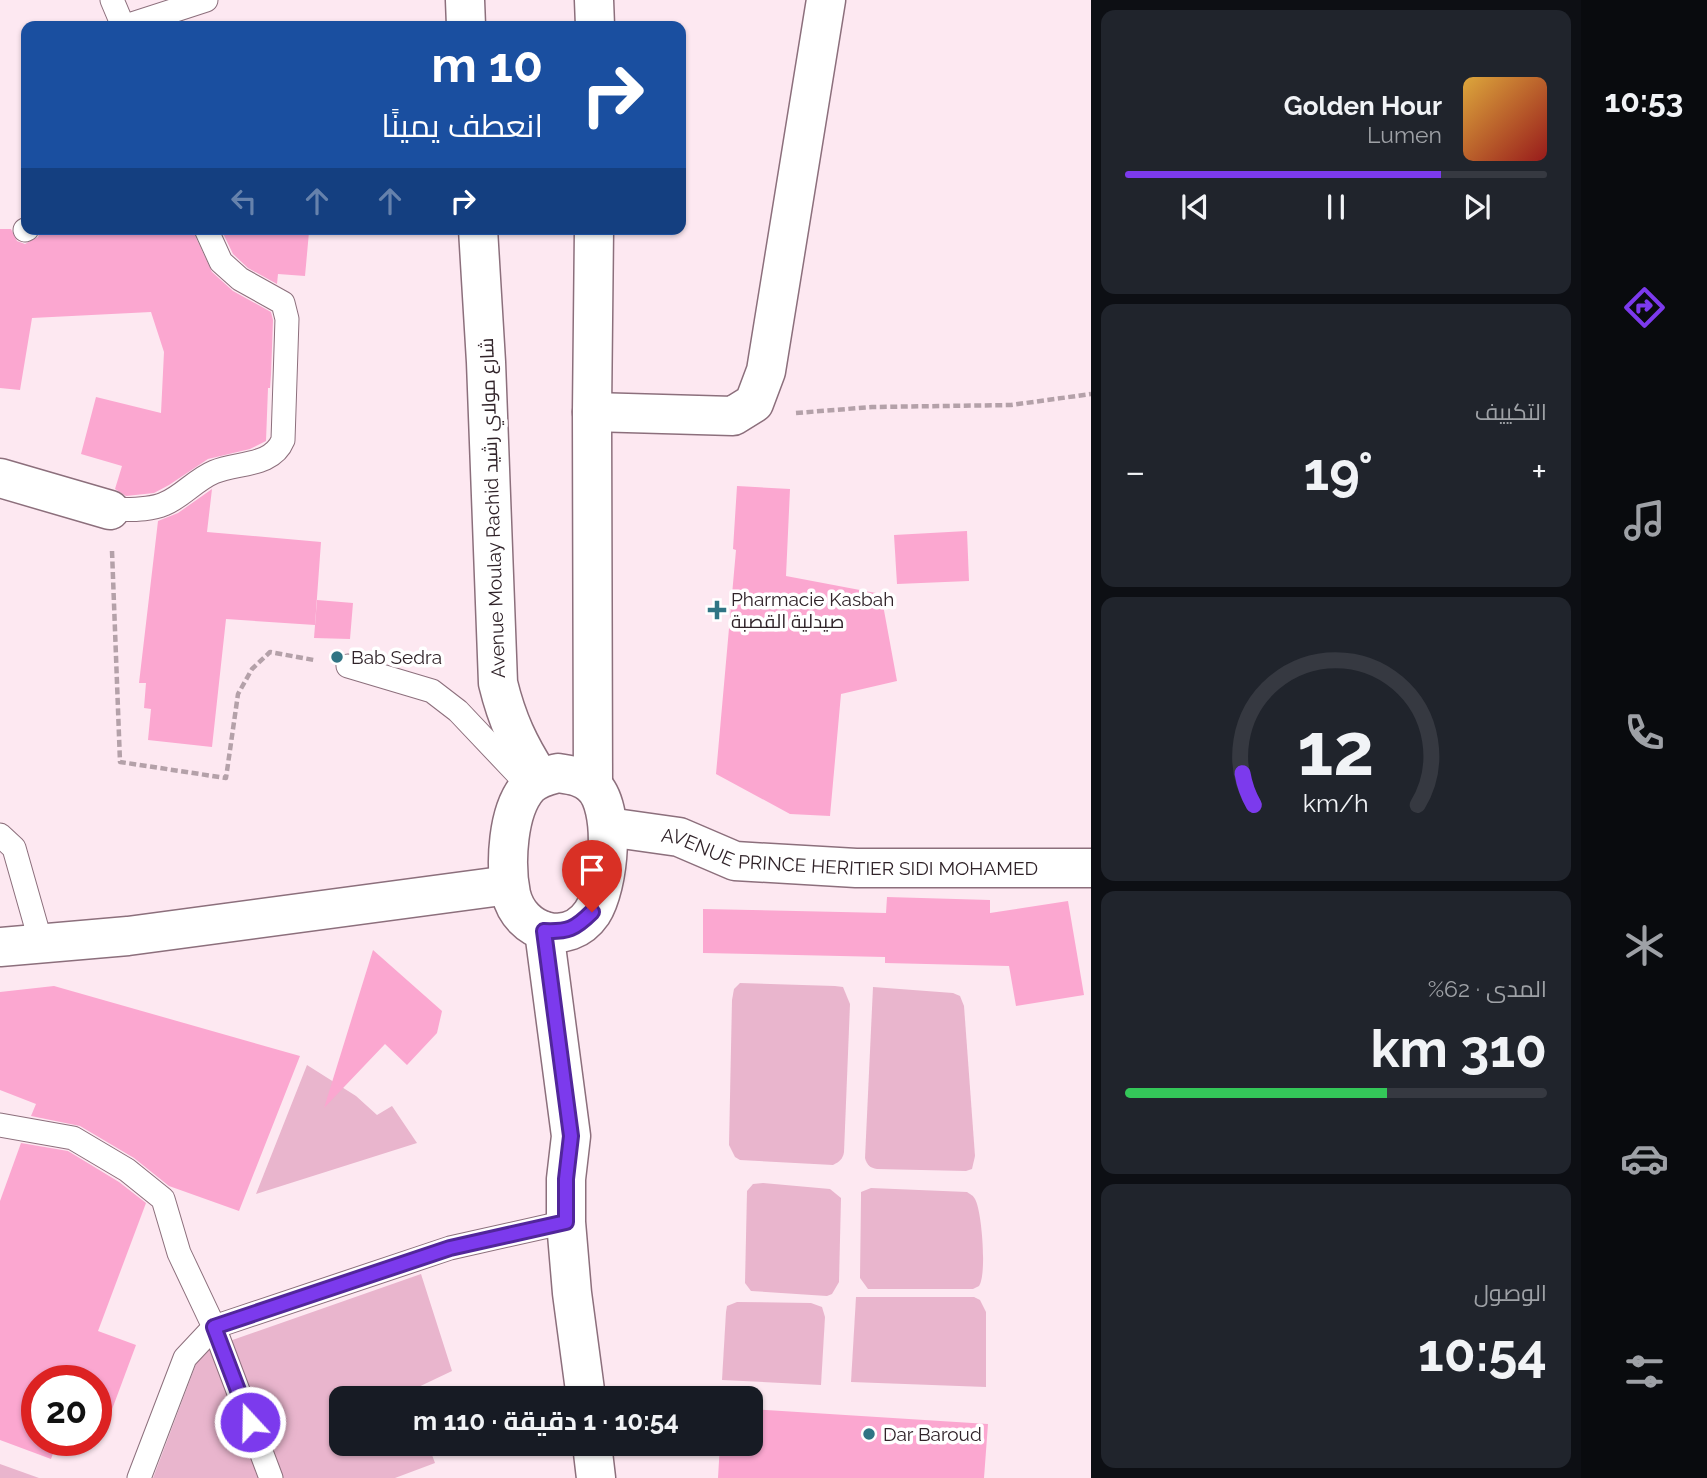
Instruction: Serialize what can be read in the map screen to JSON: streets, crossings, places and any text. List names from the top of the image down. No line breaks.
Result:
{"streets":{"street":["Avenue Moulay Rachid شارع مولاي رشيد","AVENUE PRINCE HERITIER SIDI MOHAMED"]},"crossings":[["Avenue Moulay Rachid شارع مولاي رشيد","AVENUE PRINCE HERITIER SIDI MOHAMED"]],"places":{"health":["Pharmacie Kasbah صيدلية القصبة"],"other":["Bab Sedra","Dar Baroud"]},"page":{"tabs":"10:53","turn":["10 m","انعطف يمينًا"],"song":["Golden Hour","Lumen"],"tile":["التكييف",["المدى · 62%","310 km"],["الوصول","10:54"]],"heat":["−","19°","+"],"limit":"20","trip":"10:54 · 1 دقيقة · 110 m","gauge":["12","km/h"]}}
